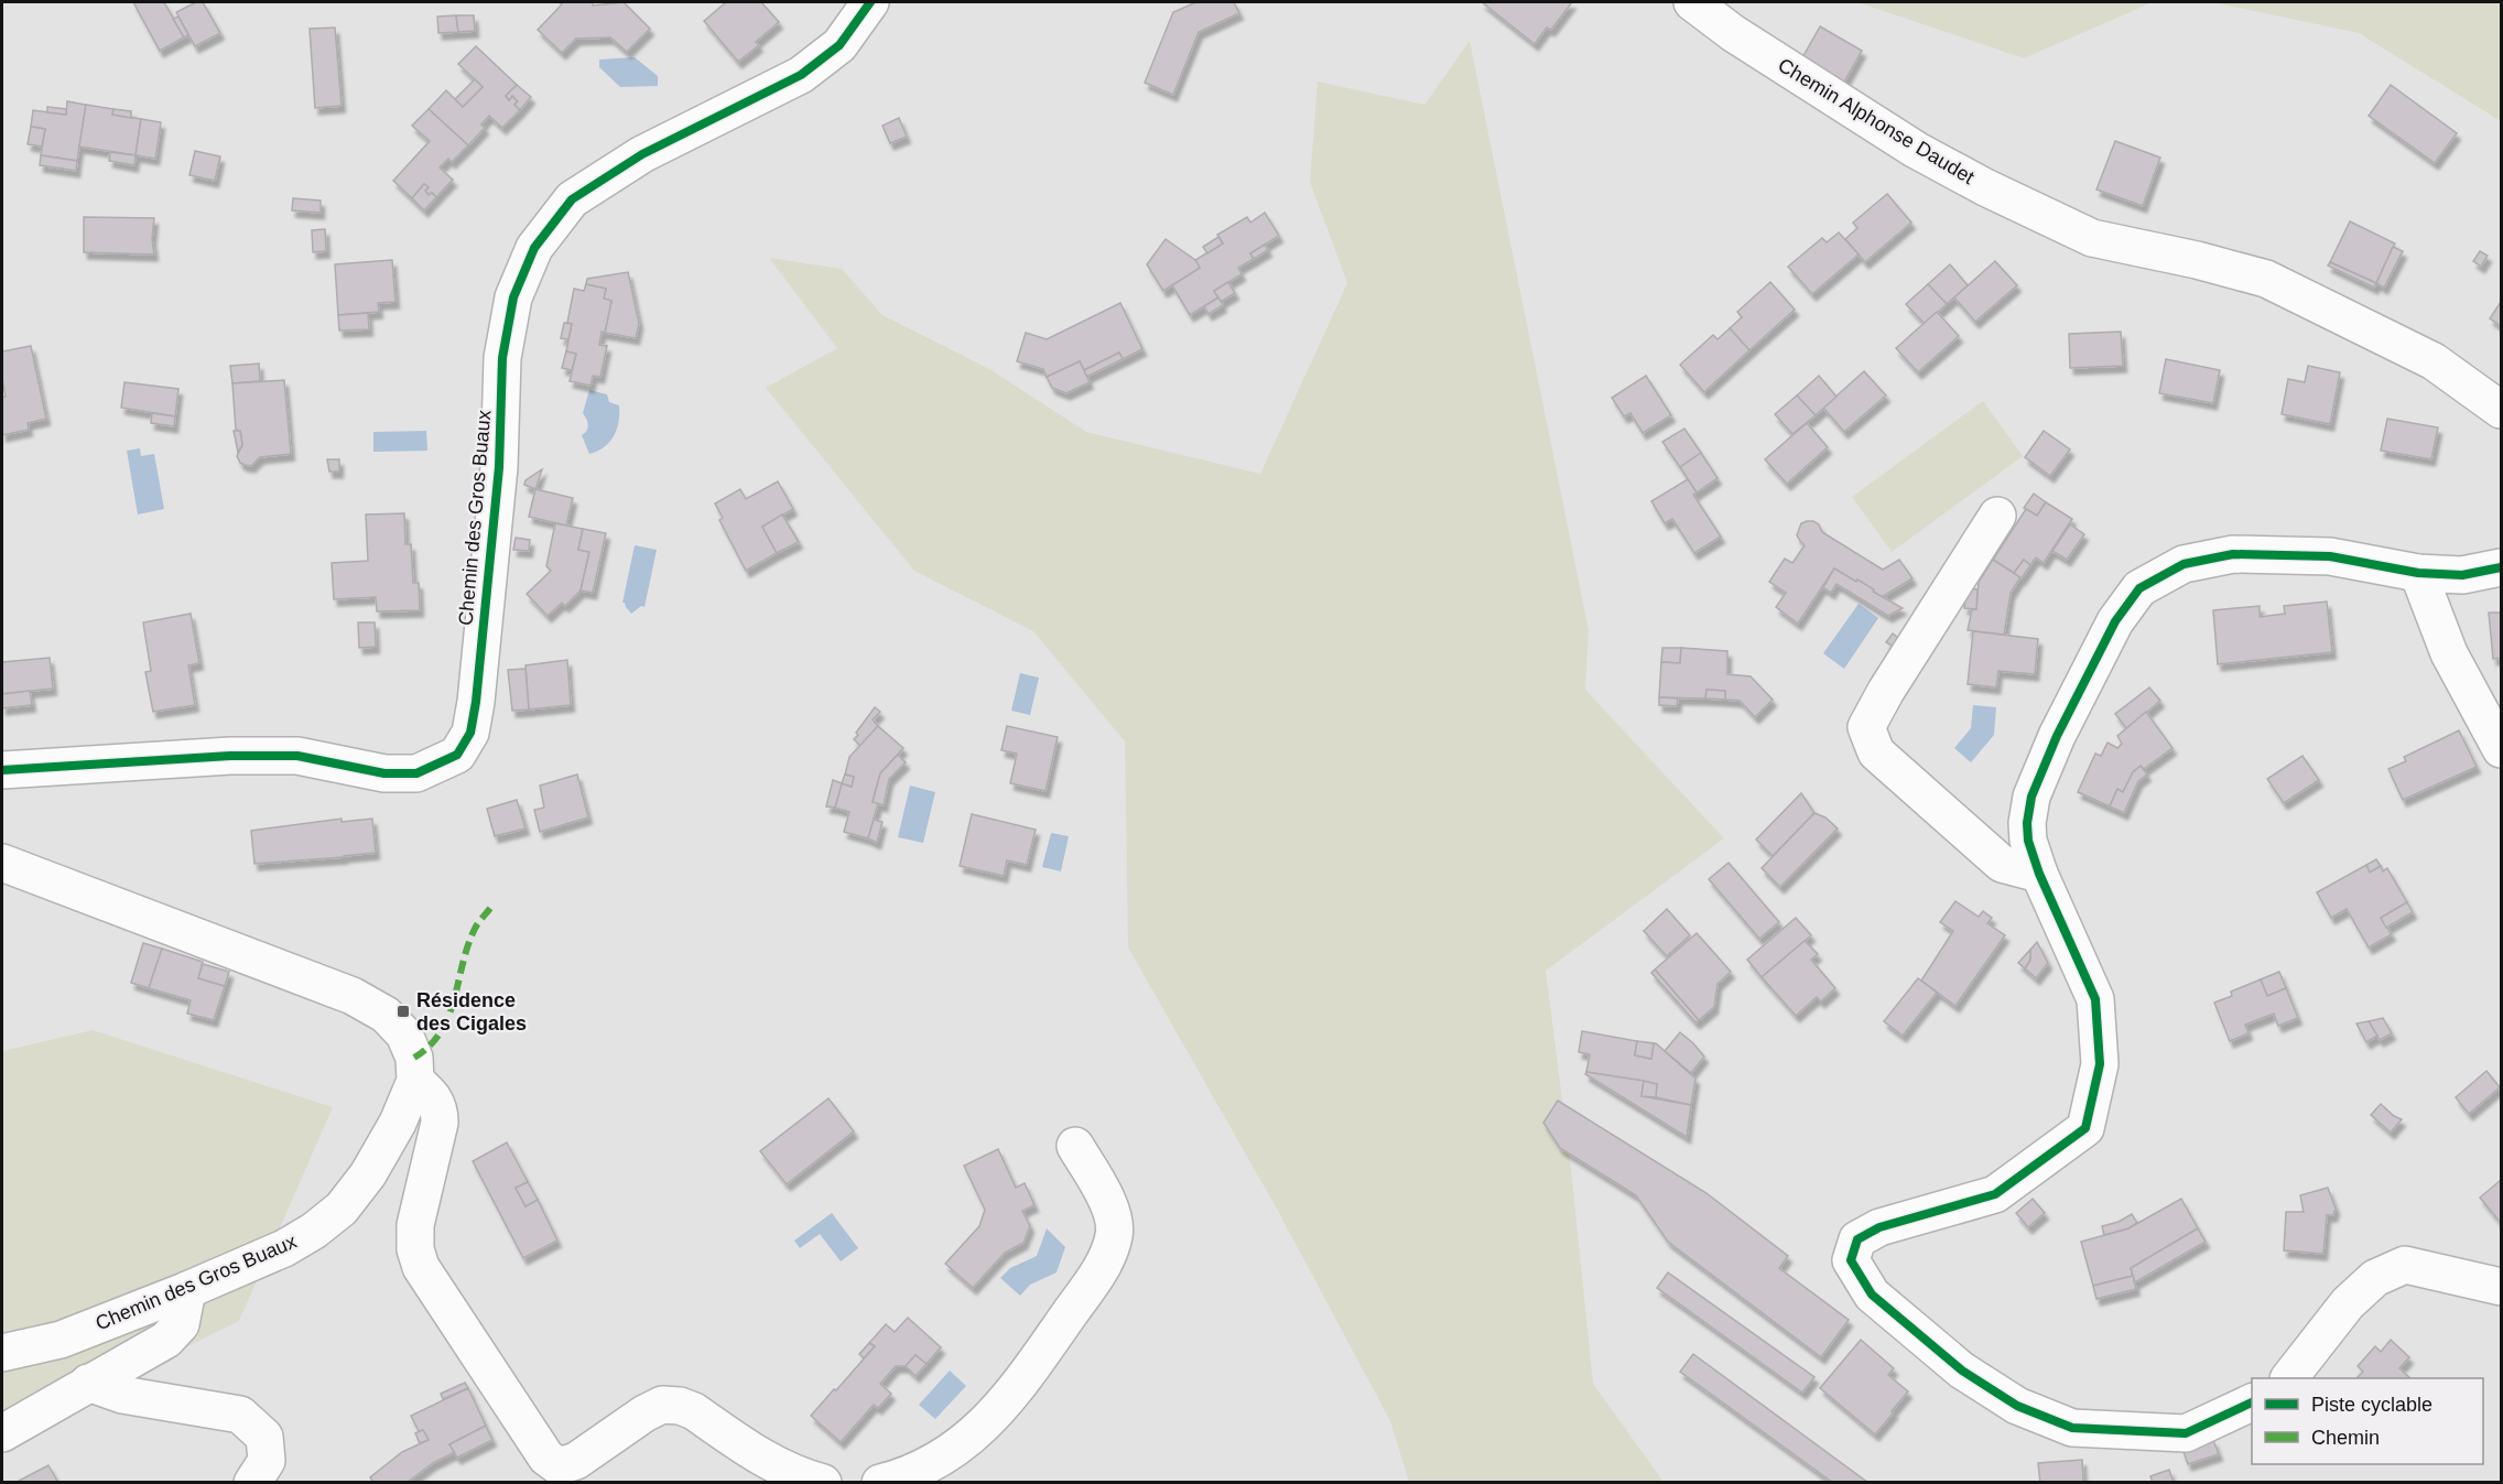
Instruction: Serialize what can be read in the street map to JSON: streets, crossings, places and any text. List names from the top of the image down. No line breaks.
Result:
{"streets":{"street":["Chemin Alphonse Daudet","Chemin des Gros Buaux"]},"places":{"transit":["Résidence des Cigales"]},"legend":["Piste cyclable","Chemin"]}
